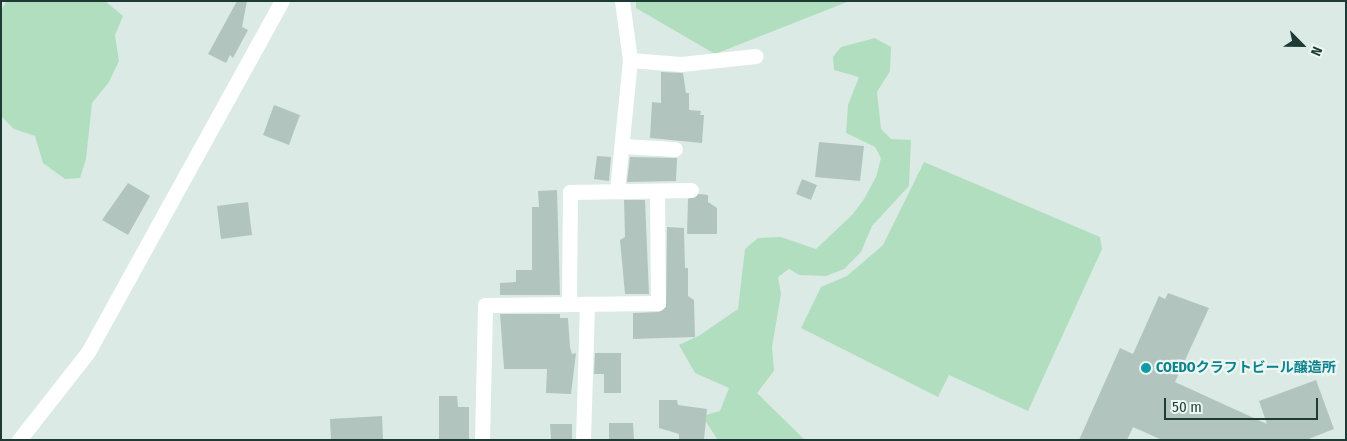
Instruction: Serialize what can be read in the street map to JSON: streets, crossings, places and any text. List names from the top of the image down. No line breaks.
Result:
{"places":["COEDOクラフトビール醸造所"],"scale_bar":"50 m","north":"bottom right"}
